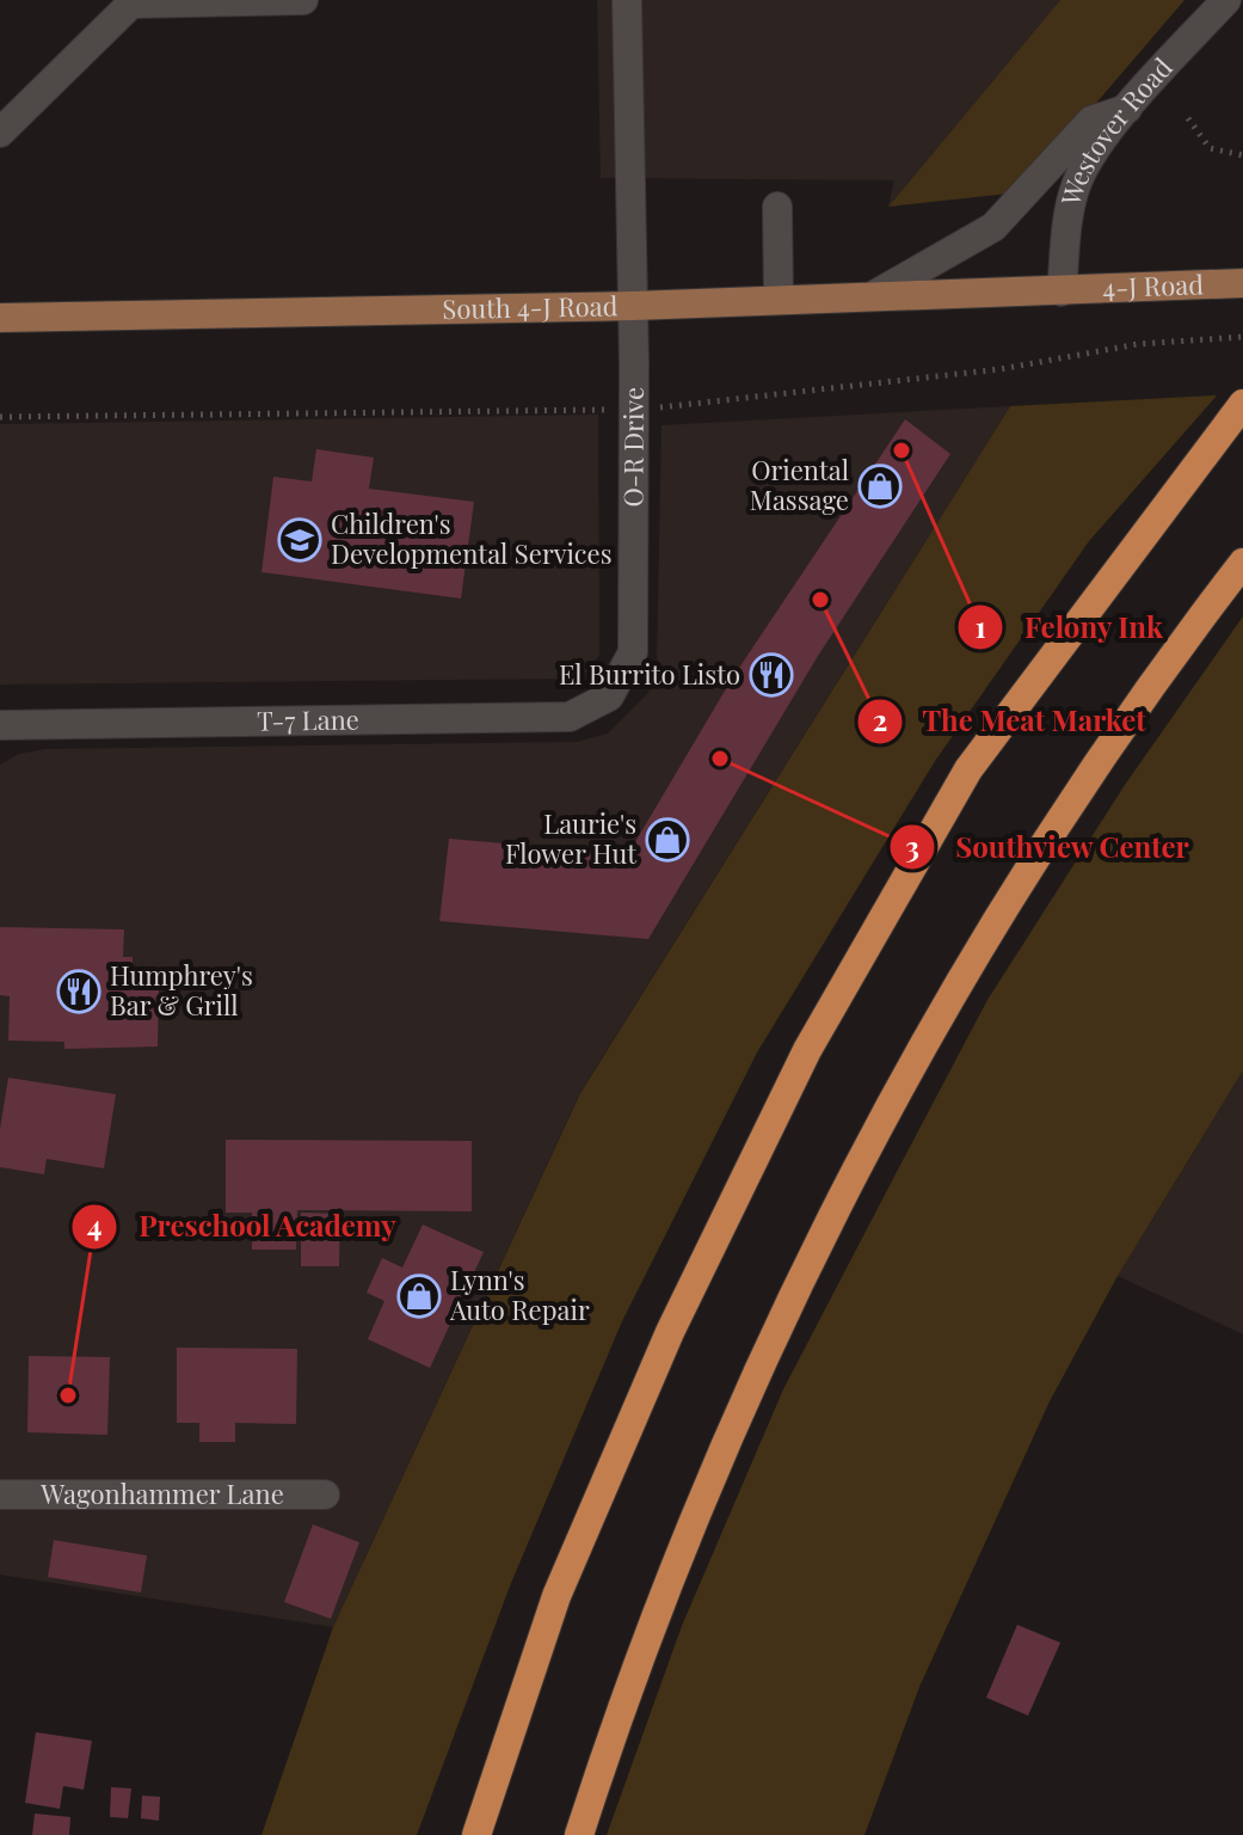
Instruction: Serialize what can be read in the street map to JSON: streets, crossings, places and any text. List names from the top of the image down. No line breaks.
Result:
{"streets":{"main road":["4-J Road","South 4-J Road"],"street":["Westover Road","O-R Drive","T-7 Lane","Wagonhammer Lane"]},"crossings":[["Westover Road","4-J Road"],["Westover Road","South 4-J Road"],["4-J Road","South 4-J Road"],["South 4-J Road","O-R Drive"],["O-R Drive","T-7 Lane"]],"places":{"other":["Felony Ink","The Meat Market","Southview Center","Preschool Academy"],"shop":["Oriental Massage","Laurie's Flower Hut","Lynn's Auto Repair"],"school or university":["Children's Developmental Services"],"restaurant":["El Burrito Listo","Humphrey's Bar & Grill"]}}
